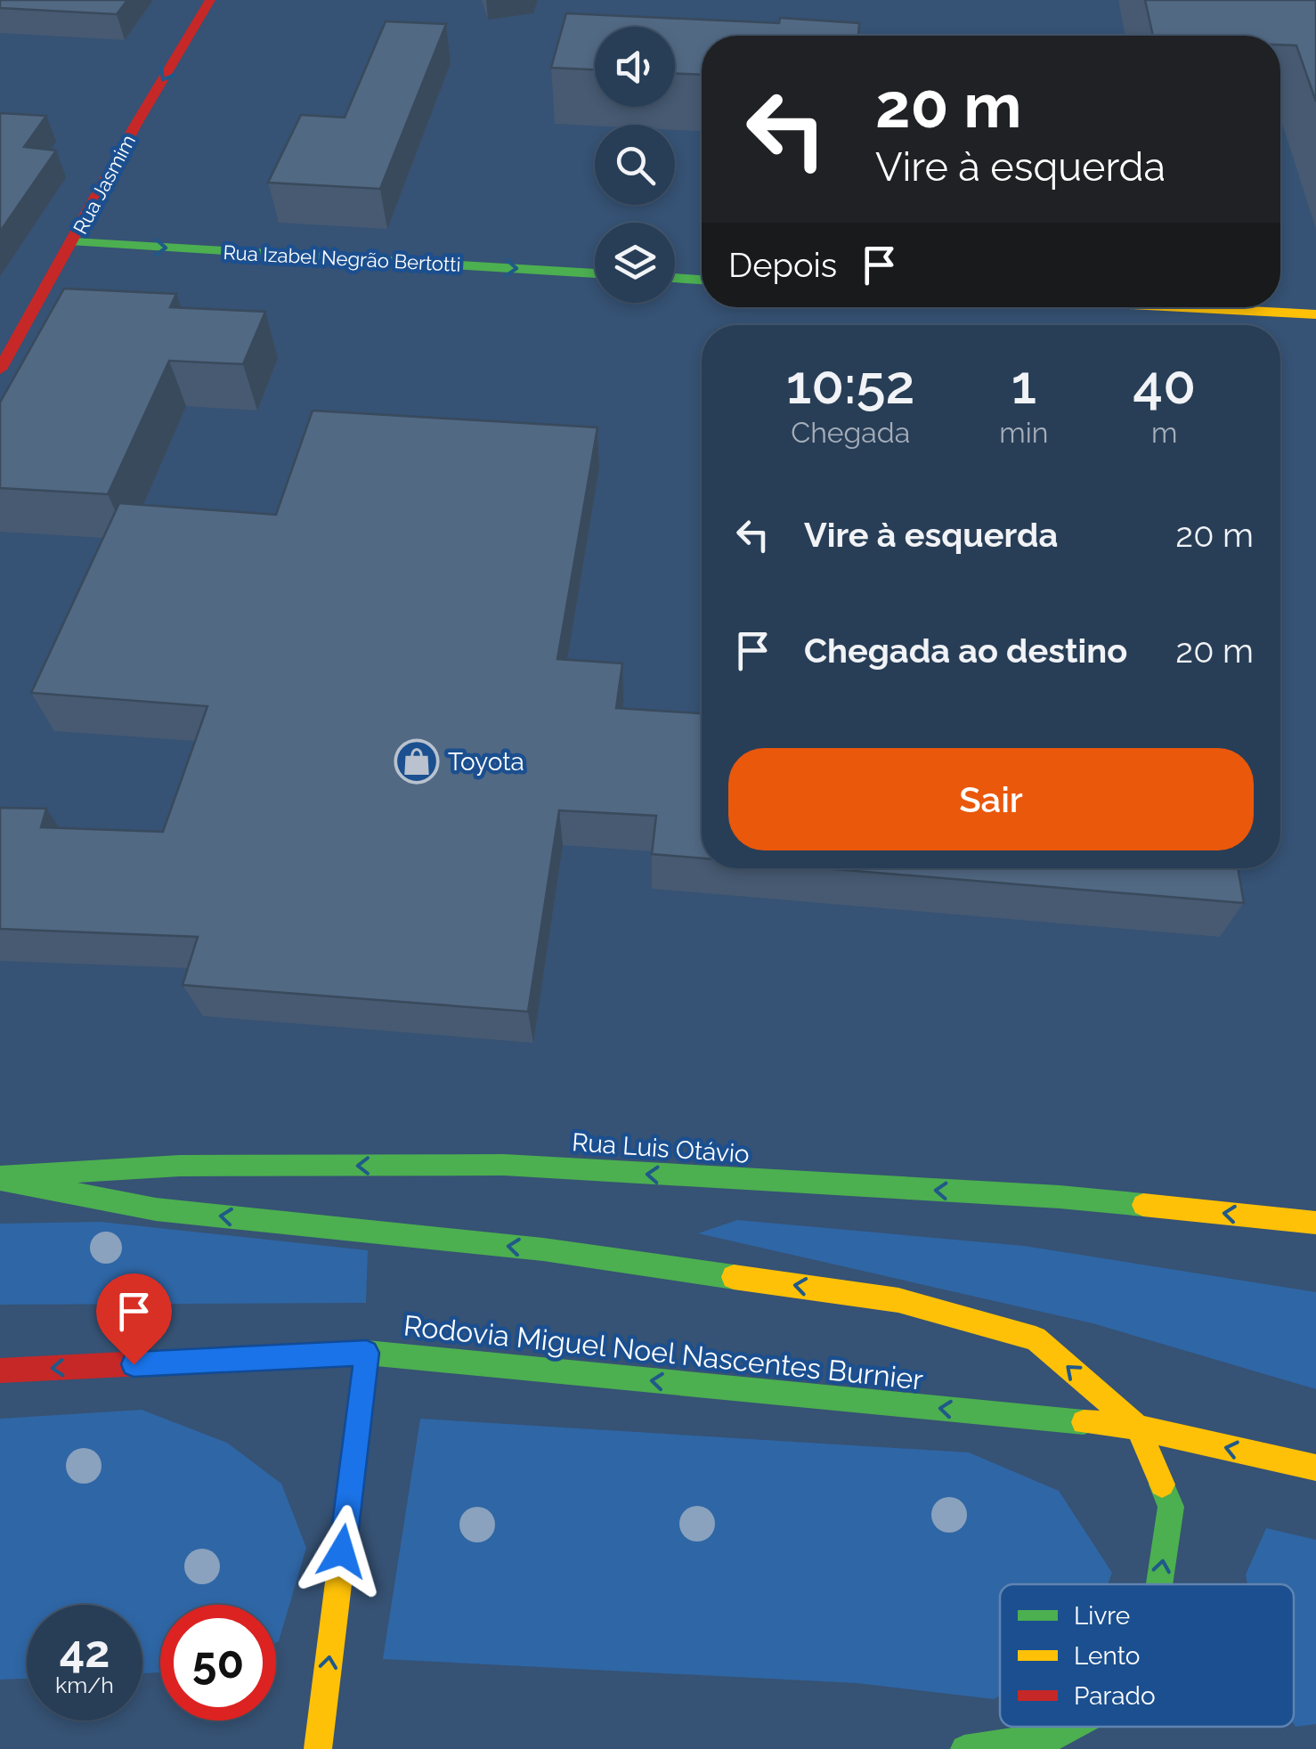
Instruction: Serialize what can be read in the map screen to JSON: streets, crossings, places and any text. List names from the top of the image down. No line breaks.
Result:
{"streets":{"main road":["Rua Jasmim","Rua Izabel Negrão Bertotti","Rua Luis Otávio","Rodovia Miguel Noel Nascentes Burnier"]},"crossings":[["Rua Jasmim","Rua Izabel Negrão Bertotti"]],"one_way":["Rua Jasmim","Rua Izabel Negrão Bertotti"],"places":{"shop":["Toyota"]},"legend":["Livre","Lento","Parado"],"page":{"turn":["20 m","Vire à esquerda"],"then":"Depois","eta":["10:52","Chegada","1","min","40","m"],"list":[{"name":"Vire à esquerda","value":"20 m"},{"name":"Chegada ao destino","value":"20 m"}],"buttons":"Sair","speed":"42 km/h","limit":"50"}}
